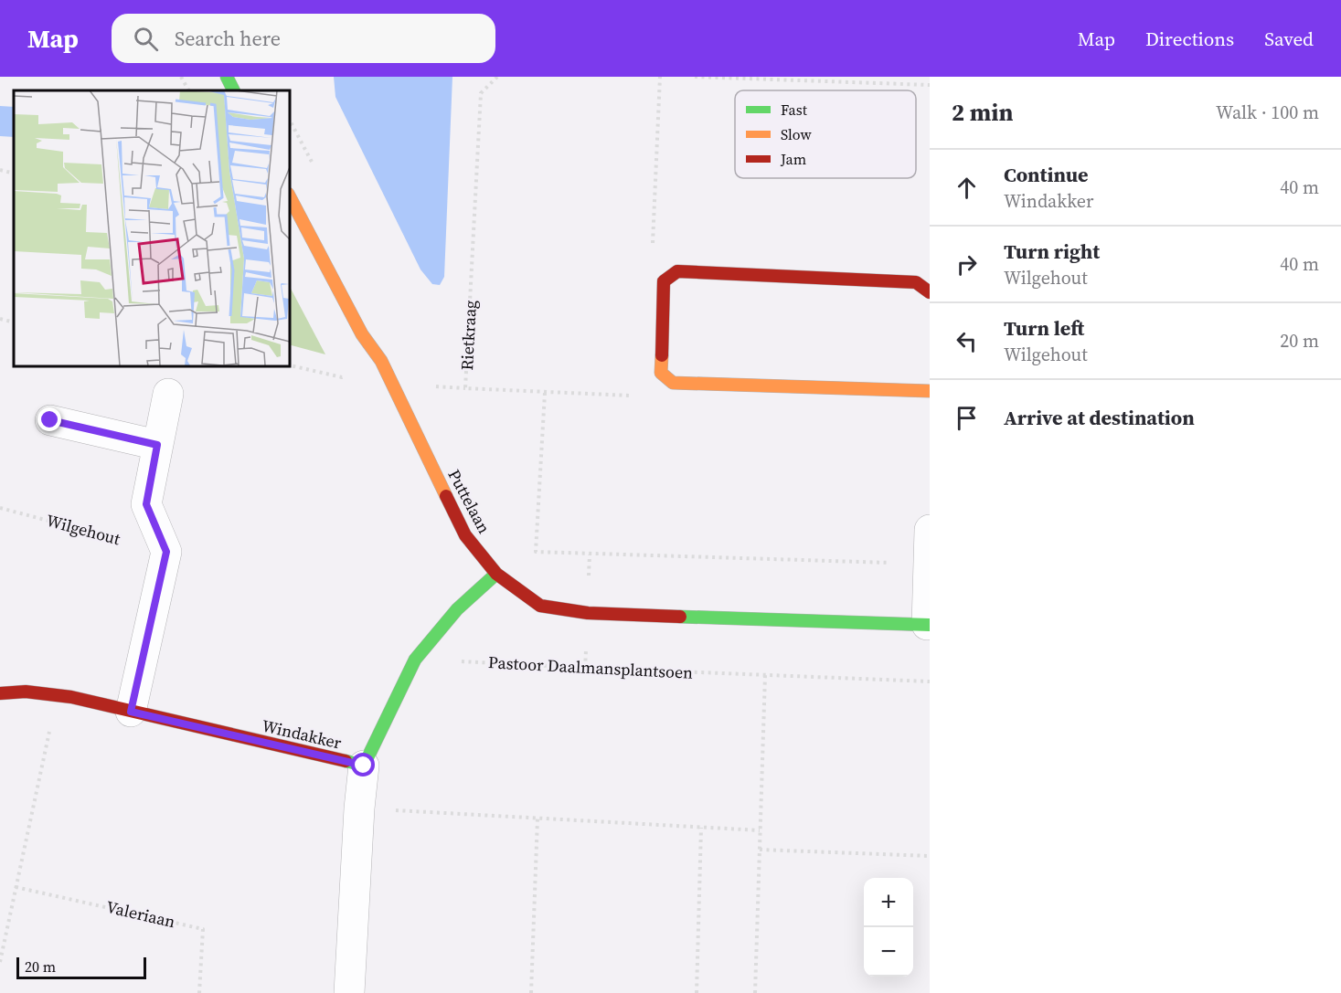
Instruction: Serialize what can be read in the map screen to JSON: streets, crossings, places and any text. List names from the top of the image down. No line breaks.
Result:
{"streets":{"street":["Puttelaan","Windakker"],"path":["Rietkraag","Wilgehout","Pastoor Daalmansplantsoen","Valeriaan"]},"legend":["Fast","Slow","Jam"],"scale_bar":"20 m","page":{"header":"Map","search":"Search here","nav":["Map","Directions","Saved"],"heading":["2 min","Walk · 100 m"],"list":[["Continue","Windakker","40 m"],["Turn right","Wilgehout","40 m"],["Turn left","Wilgehout","20 m"],"Arrive at destination"],"map_buttons":["+","−"],"scale":"20 m"}}
